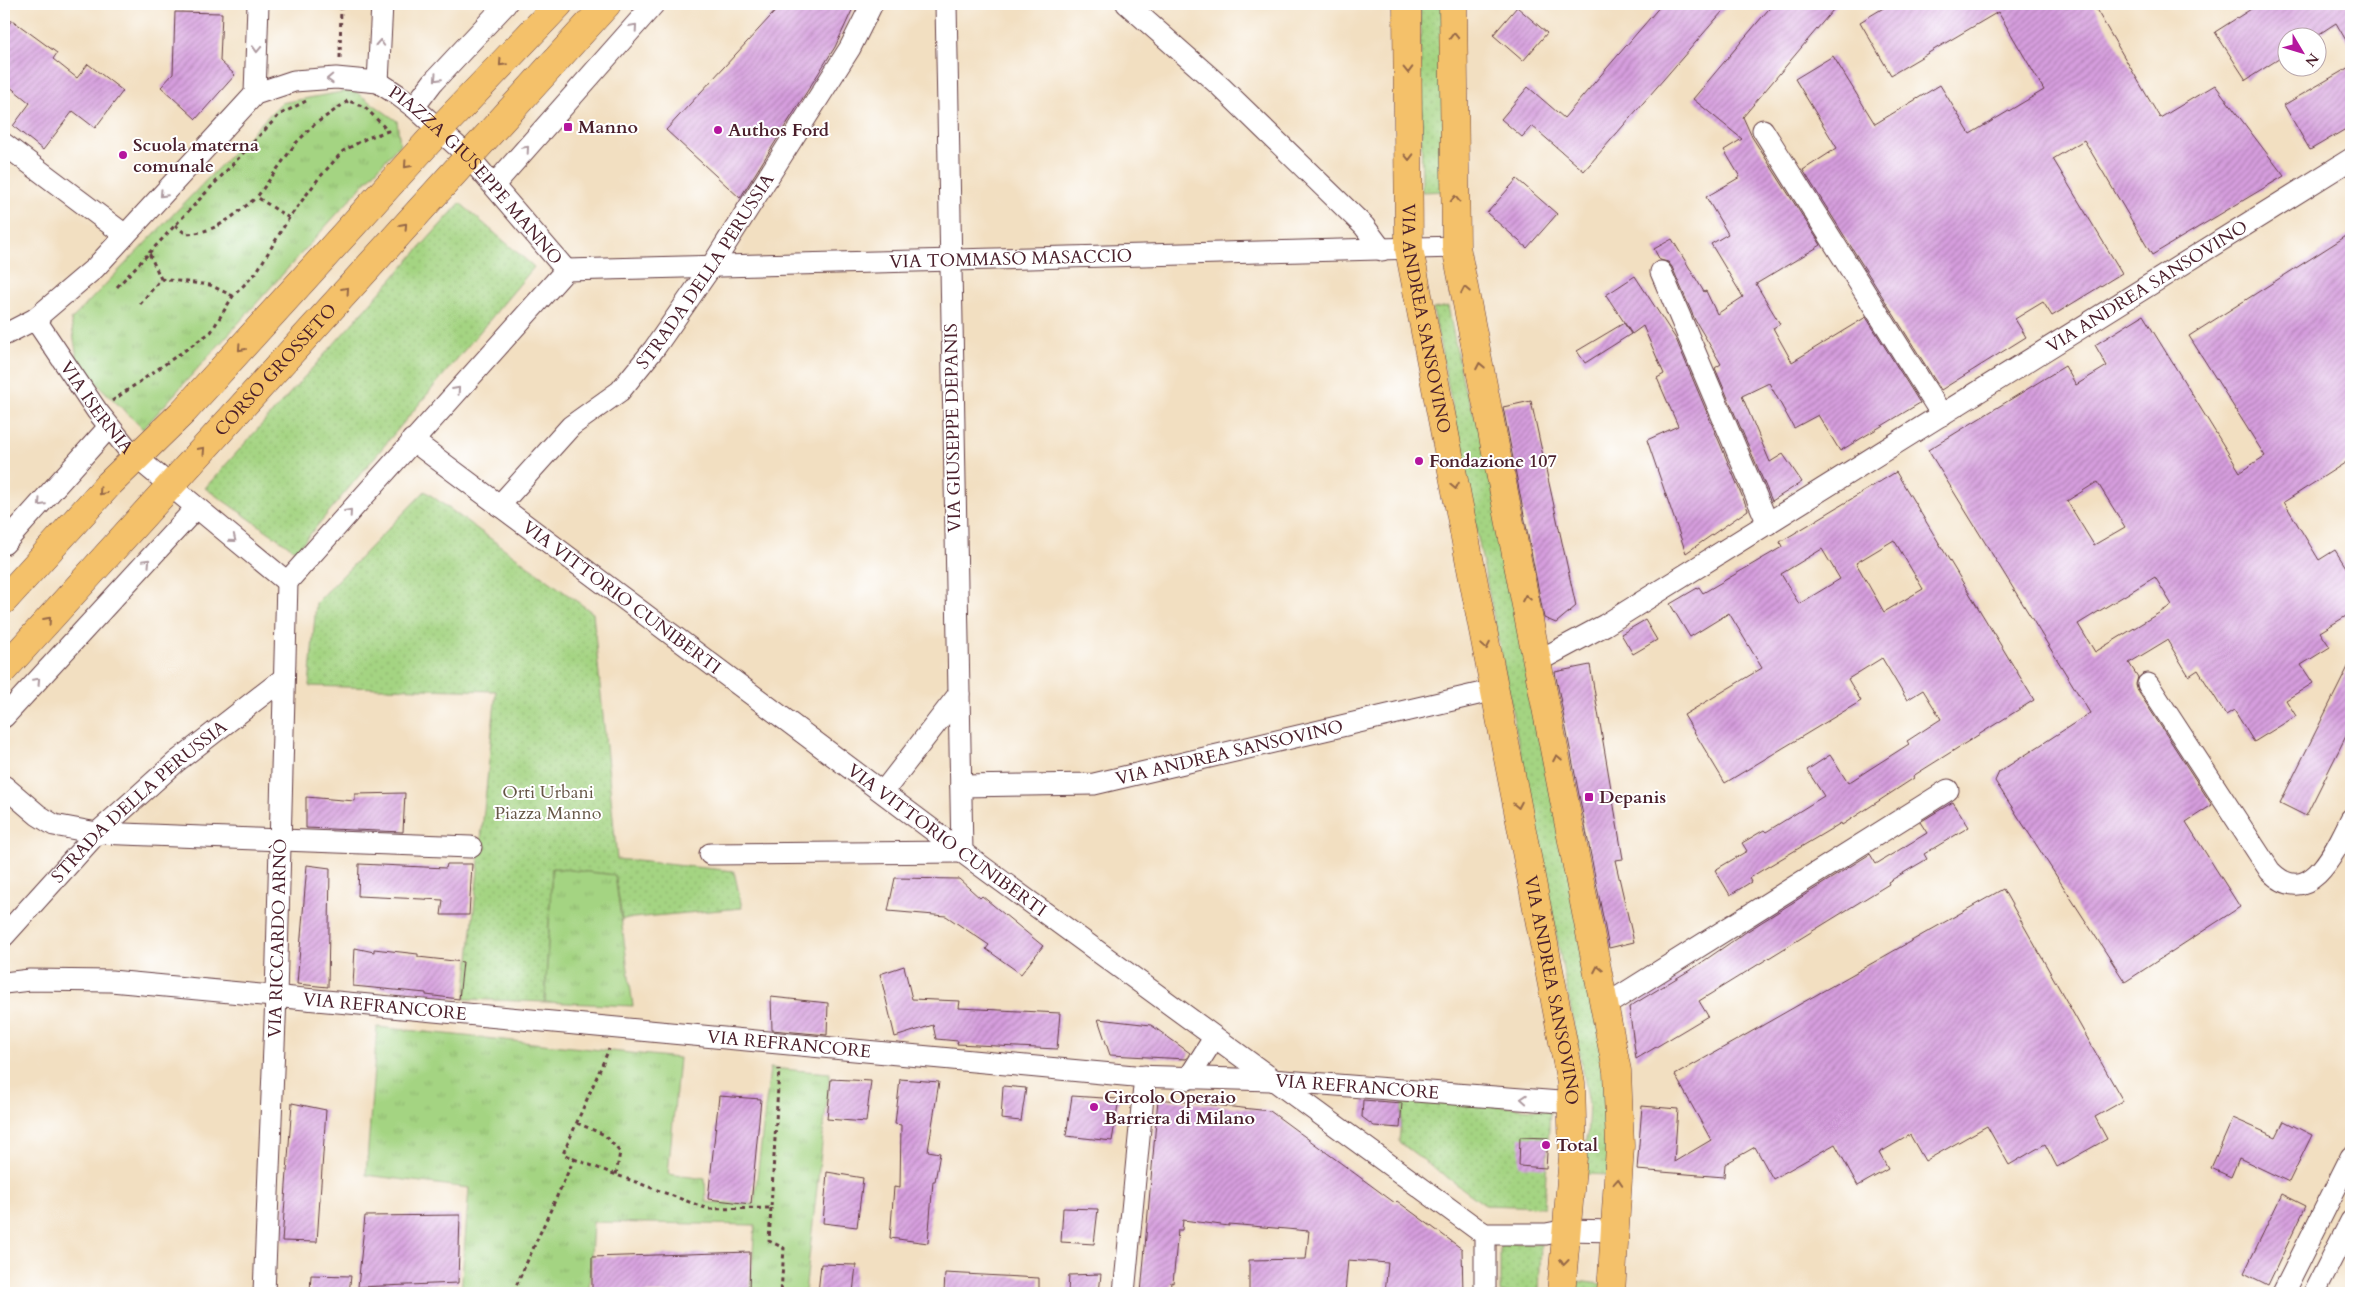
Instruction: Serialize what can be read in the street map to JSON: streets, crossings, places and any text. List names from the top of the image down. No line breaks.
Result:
{"streets":{"main road":["VIA ANDREA SANSOVINO","CORSO GROSSETO"],"street":["PIAZZA GIUSEPPE MANNO","VIA TOMMASO MASACCIO","STRADA DELLA PERUSSIA","VIA ISERNIA","VIA GIUSEPPE DEPANIS","VIA VITTORIO CUNIBERTI","VIA RICCARDO ARNÒ","VIA REFRANCORE"]},"crossings":[["PIAZZA GIUSEPPE MANNO","VIA TOMMASO MASACCIO"],["PIAZZA GIUSEPPE MANNO","CORSO GROSSETO"],["PIAZZA GIUSEPPE MANNO","VIA ISERNIA"],["PIAZZA GIUSEPPE MANNO","VIA VITTORIO CUNIBERTI"],["PIAZZA GIUSEPPE MANNO","VIA RICCARDO ARNÒ"],["VIA TOMMASO MASACCIO","STRADA DELLA PERUSSIA"],["VIA TOMMASO MASACCIO","VIA ANDREA SANSOVINO"],["VIA TOMMASO MASACCIO","VIA GIUSEPPE DEPANIS"],["STRADA DELLA PERUSSIA","VIA VITTORIO CUNIBERTI"],["STRADA DELLA PERUSSIA","VIA RICCARDO ARNÒ"],["VIA ANDREA SANSOVINO","VIA GIUSEPPE DEPANIS"],["VIA ANDREA SANSOVINO","VIA REFRANCORE"],["CORSO GROSSETO","VIA ISERNIA"],["VIA GIUSEPPE DEPANIS","VIA VITTORIO CUNIBERTI"],["VIA VITTORIO CUNIBERTI","VIA REFRANCORE"],["VIA RICCARDO ARNÒ","VIA REFRANCORE"]],"parks":["Orti Urbani Piazza Manno"],"places":{"transit":["Manno","Depanis"],"other":["Authos Ford","Scuola materna comunale","Fondazione 107","Circolo Operaio Barriera di Milano","Total"]},"north":"bottom right"}
